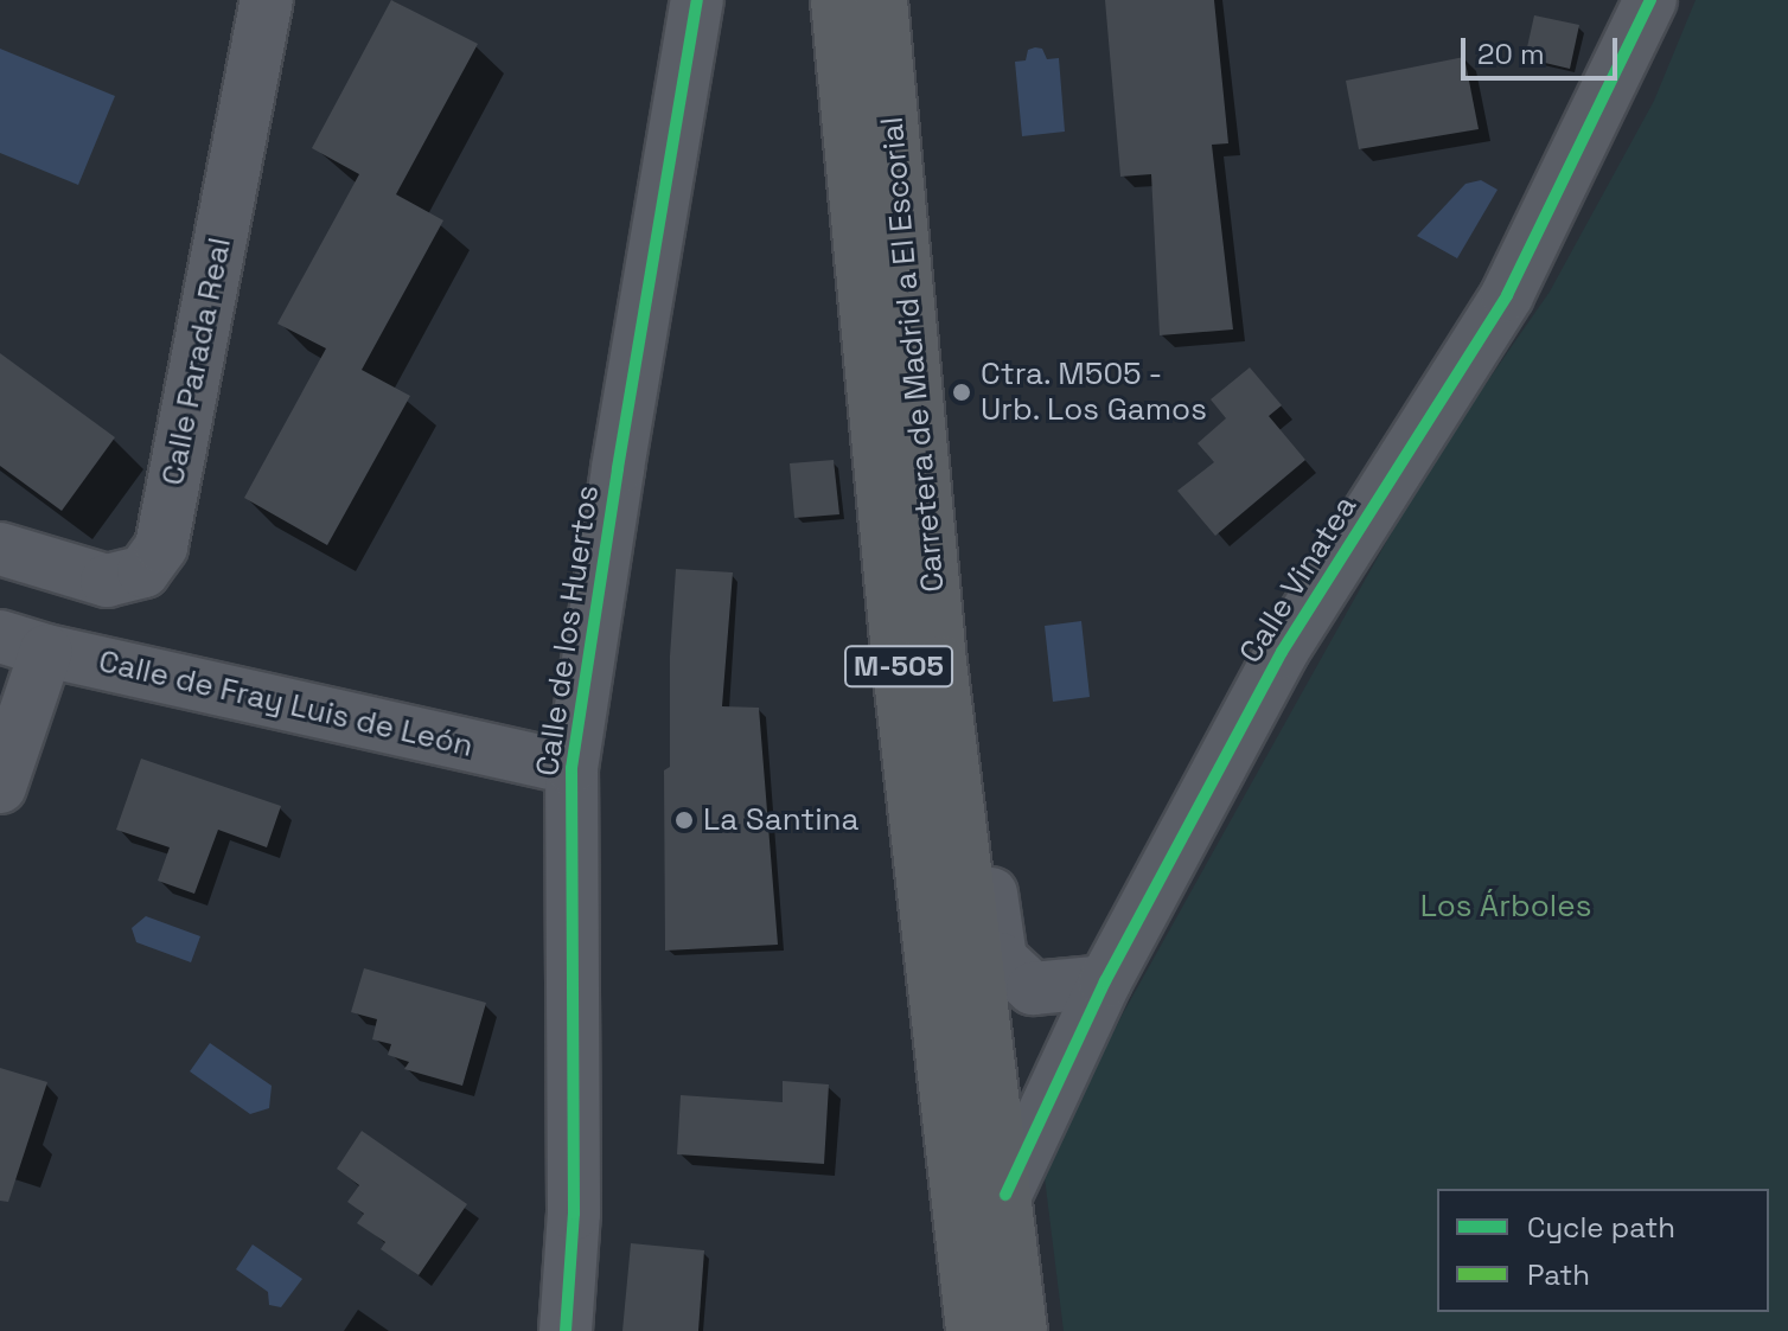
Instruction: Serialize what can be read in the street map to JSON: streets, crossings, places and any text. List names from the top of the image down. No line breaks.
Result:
{"streets":{"highway":["Carretera de Madrid a El Escorial","M-505"],"street":["Calle Parada Real","Calle Vinatea","Calle de los Huertos","Calle de Fray Luis de León"]},"crossings":[["Carretera de Madrid a El Escorial","Calle Vinatea"],["Calle de los Huertos","Calle de Fray Luis de León"]],"parks":["Los Árboles"],"places":["Ctra. M505 - Urb. Los Gamos","La Santina"],"legend":["Cycle path","Path"],"scale_bar":"20 m"}
